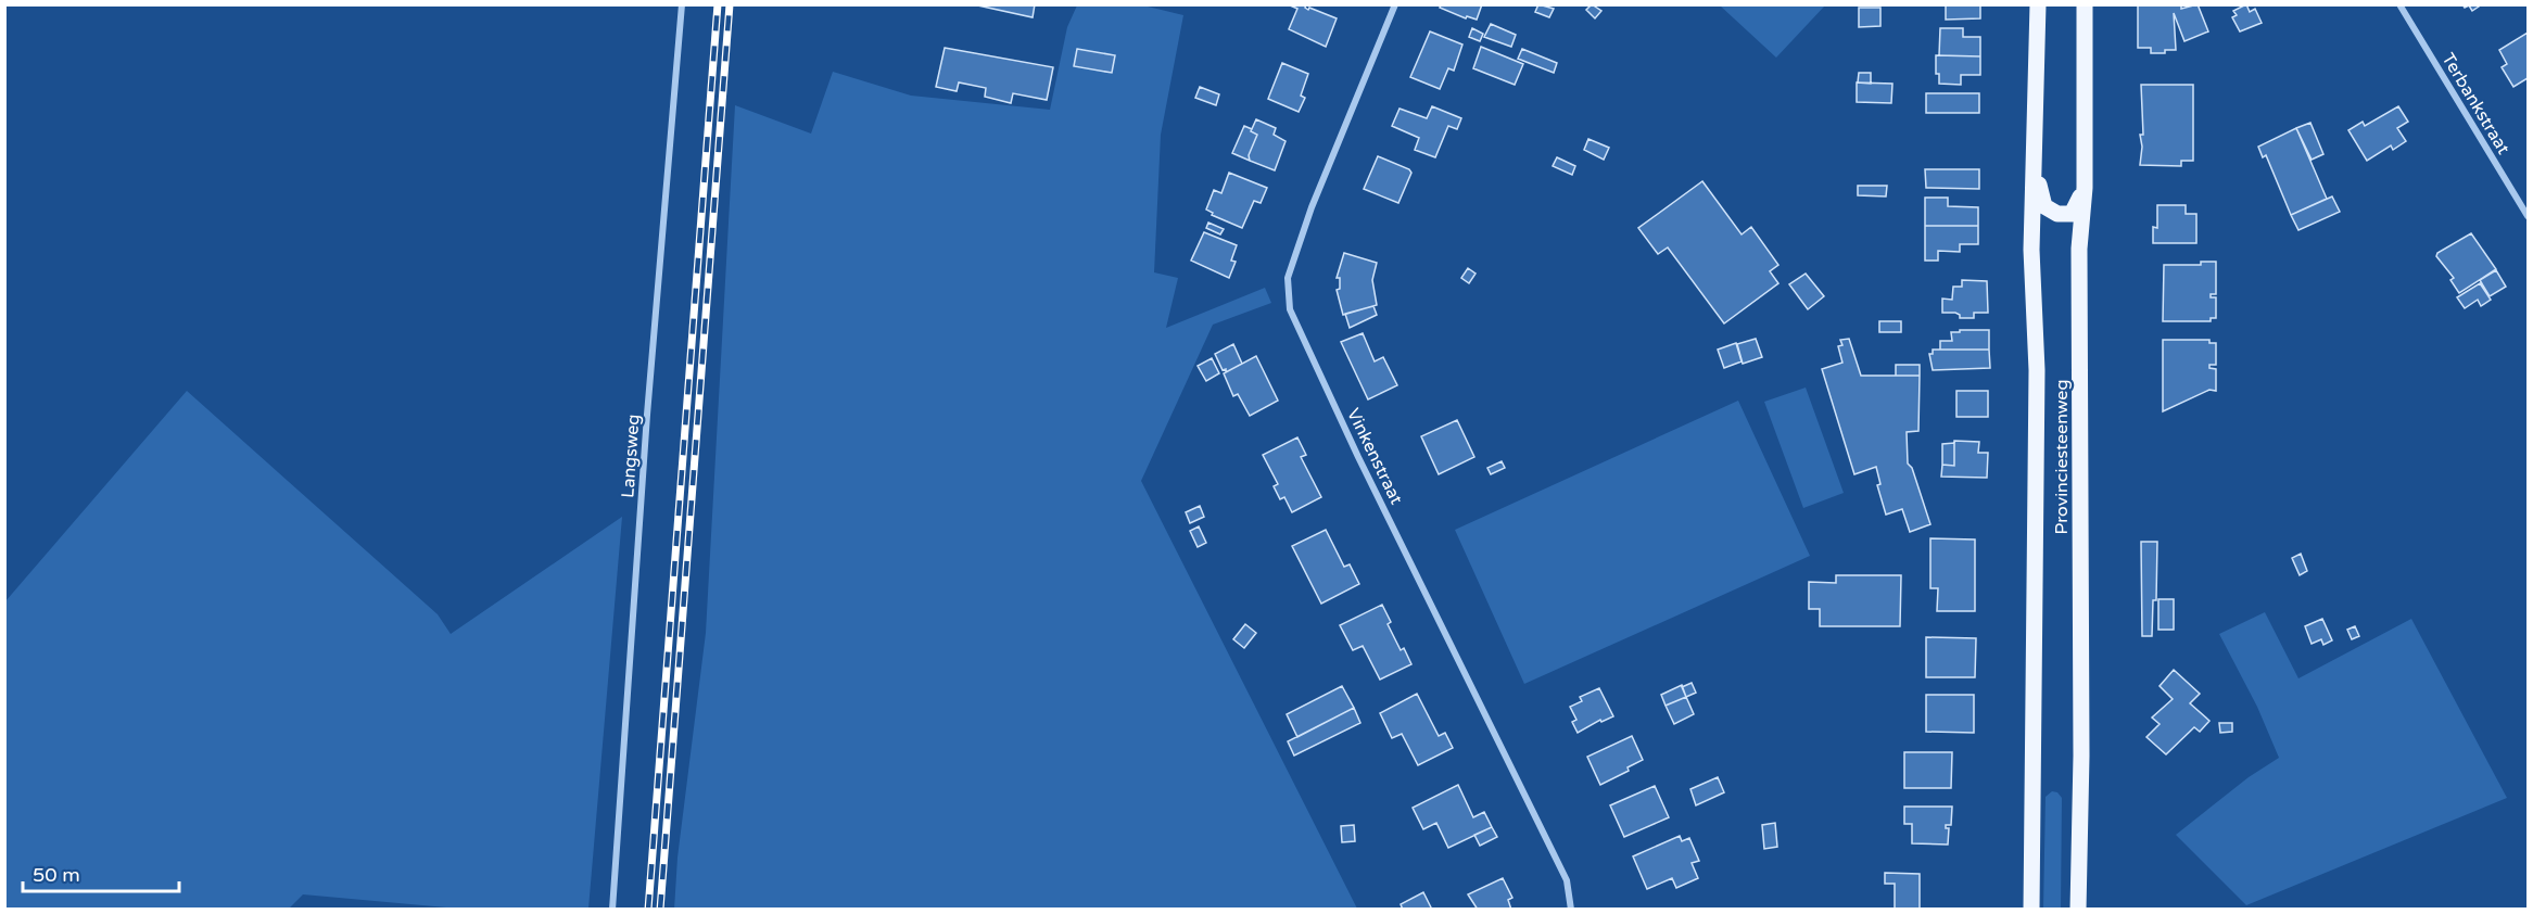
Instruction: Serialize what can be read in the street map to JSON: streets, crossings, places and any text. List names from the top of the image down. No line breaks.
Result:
{"streets":{"main road":["Provinciesteenweg"],"street":["Terbankstraat","Langsweg","Vinkenstraat"]},"scale_bar":"50 m"}
